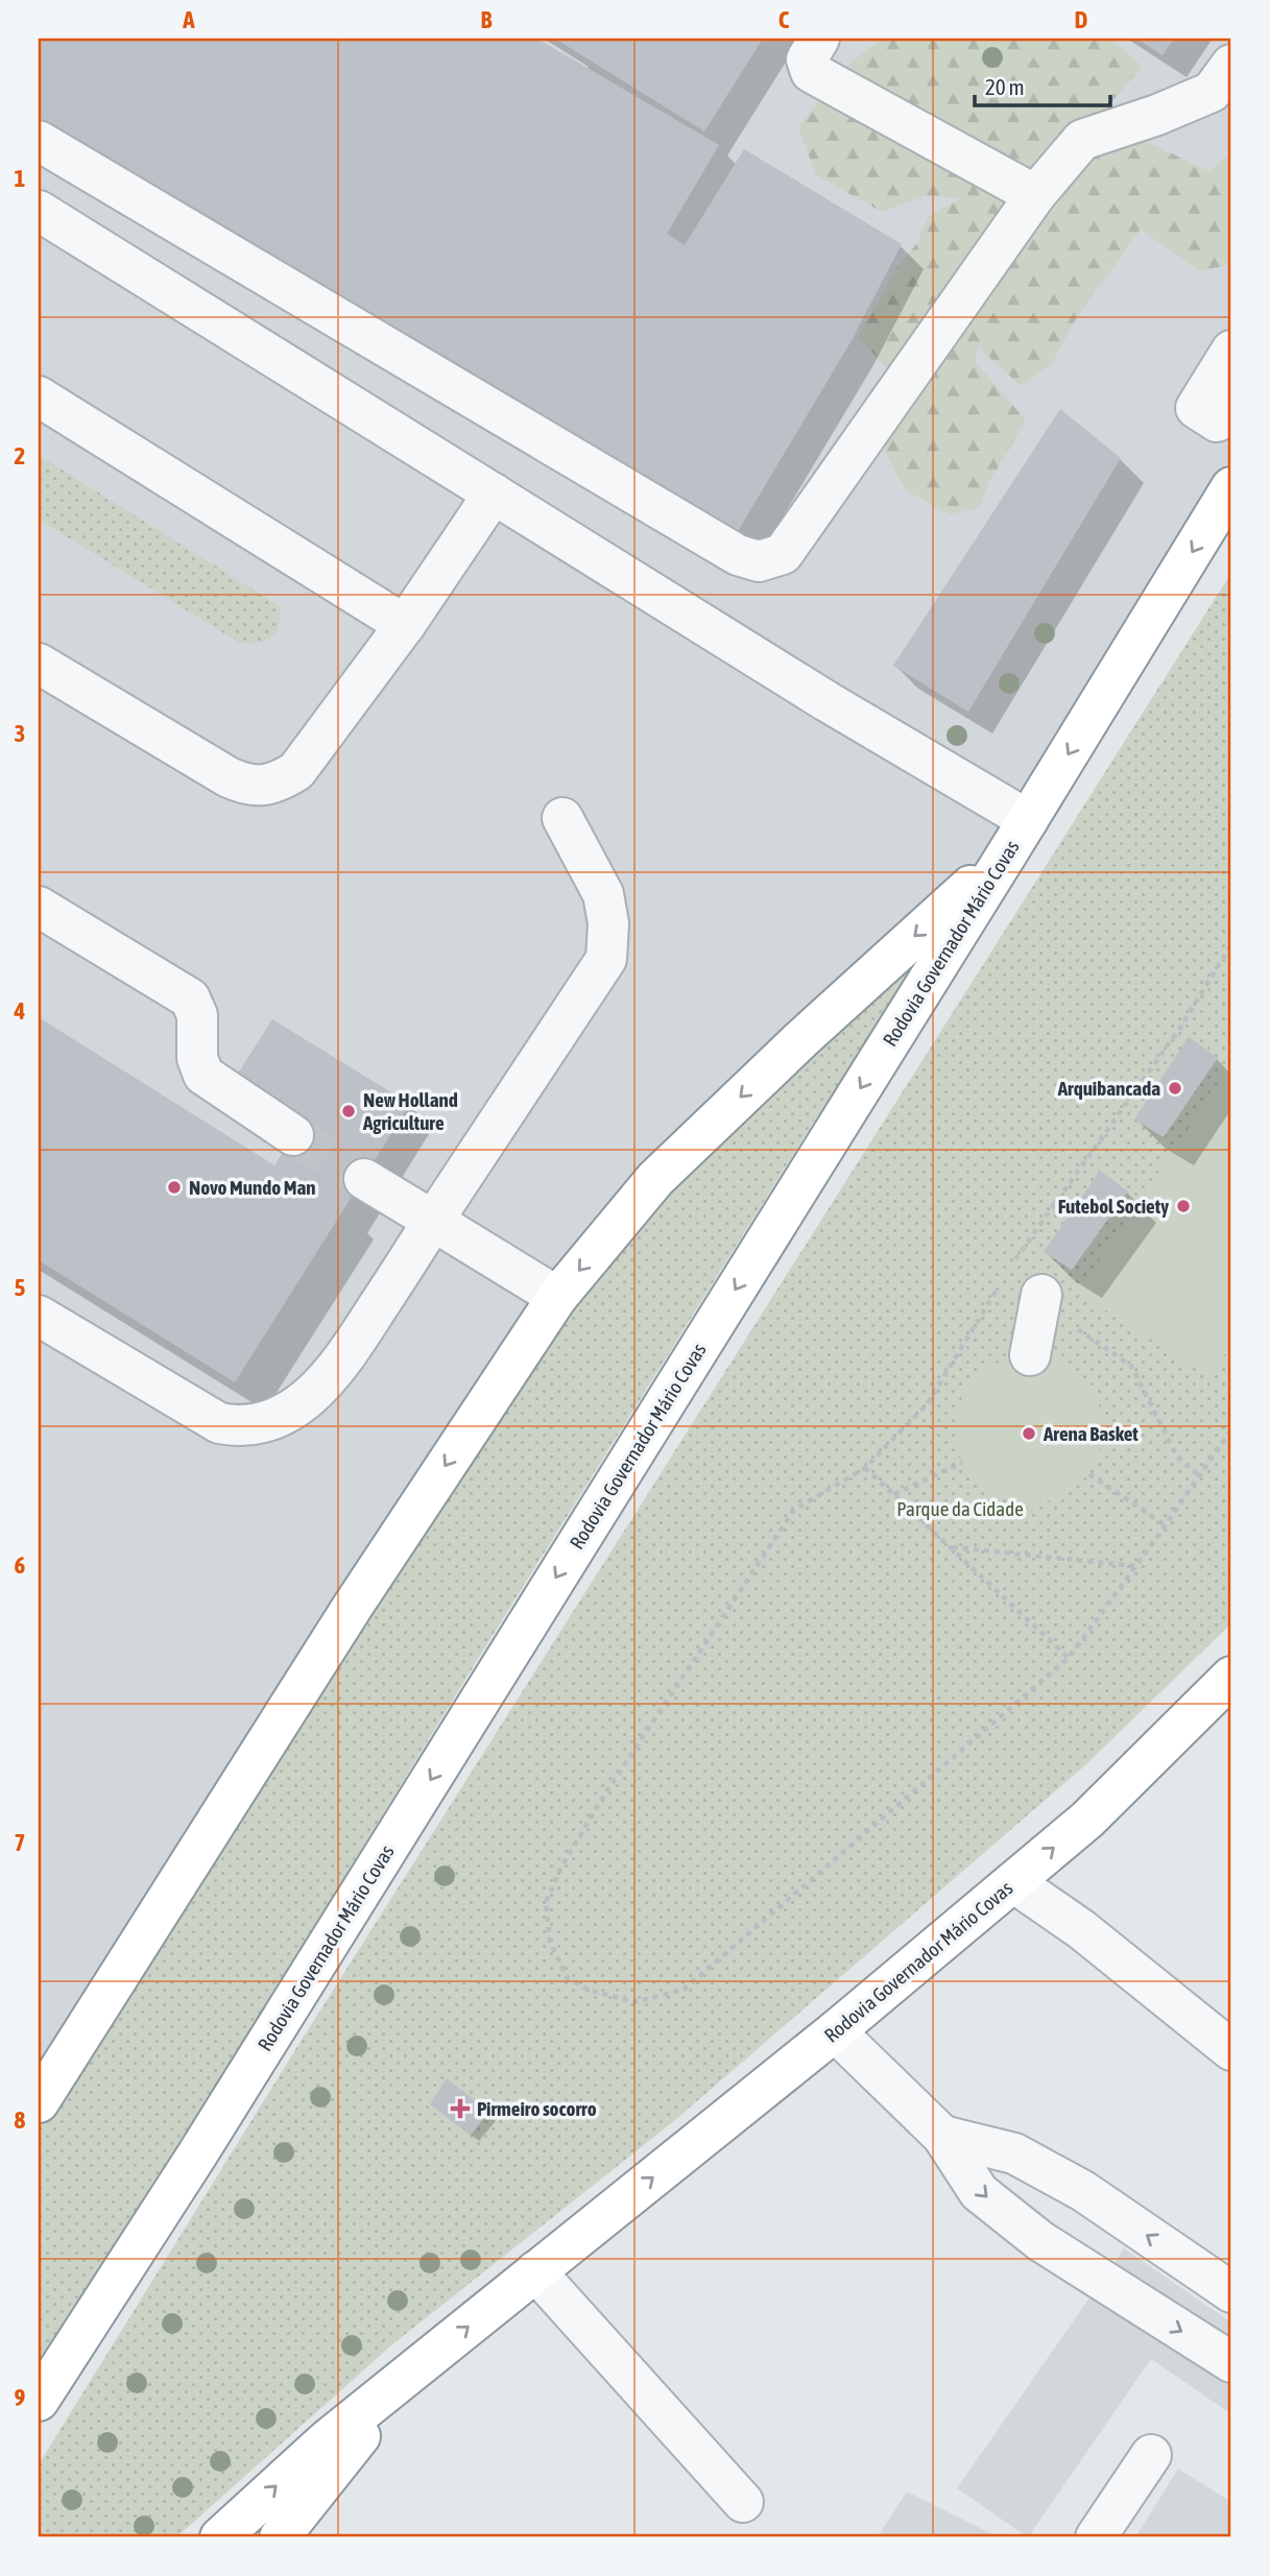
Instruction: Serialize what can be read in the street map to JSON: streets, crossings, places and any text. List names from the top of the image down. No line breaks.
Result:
{"streets":{"highway":["Rodovia Governador Mário Covas"]},"parks":["Parque da Cidade"],"places":{"other":["Arquibancada","New Holland Agriculture","Novo Mundo Man","Futebol Society","Arena Basket"],"health":["Pirmeiro socorro"]},"scale_bar":"20 m","grid":{"columns":["A","B","C","D"],"rows":["1","2","3","4","5","6","7","8","9"]}}
